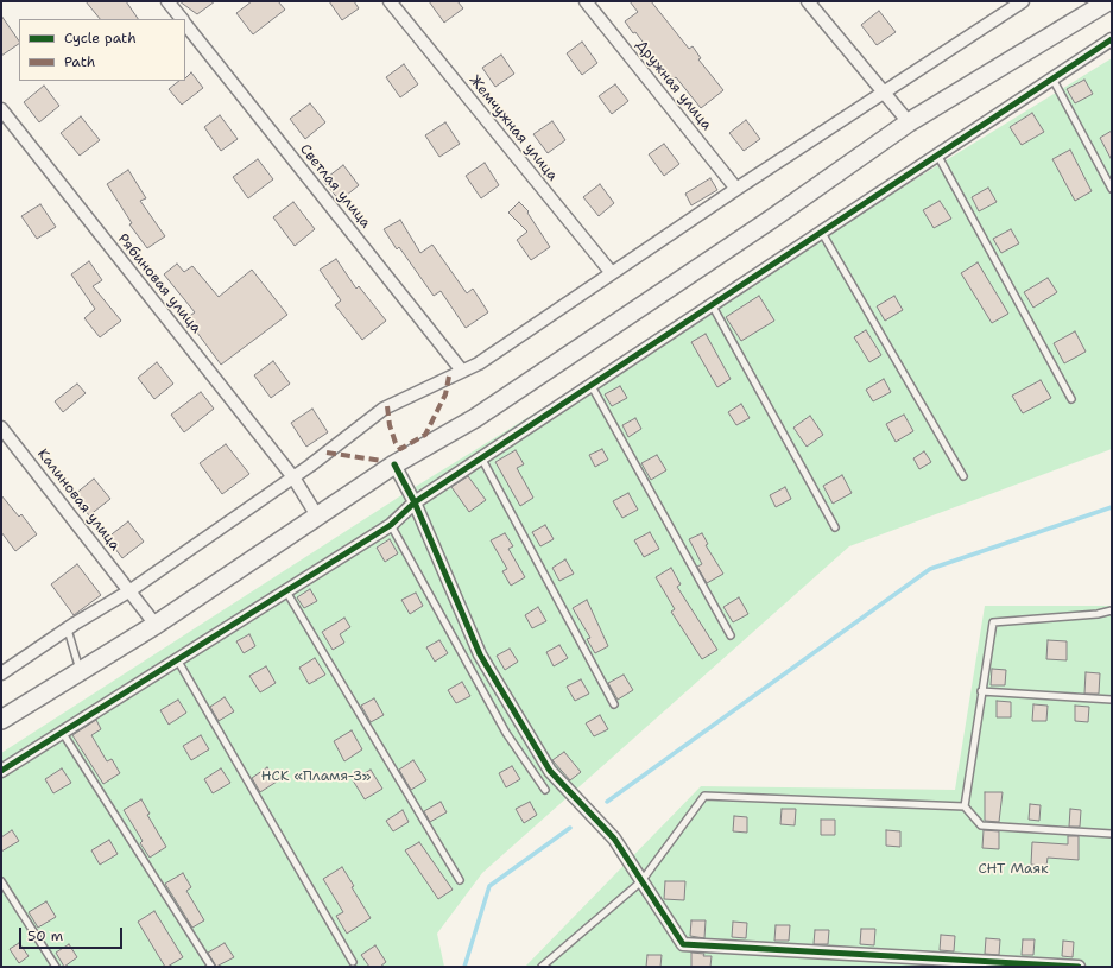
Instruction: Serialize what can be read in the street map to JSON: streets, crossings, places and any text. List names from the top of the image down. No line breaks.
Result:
{"streets":{"street":["Дружная улица","Жемчужная улица","Светлая улица","Рябиновая улица","Калиновая улица"]},"parks":["НСК «Пламя-3»","СНТ Маяк"],"legend":["Cycle path","Path"],"scale_bar":"50 m"}
